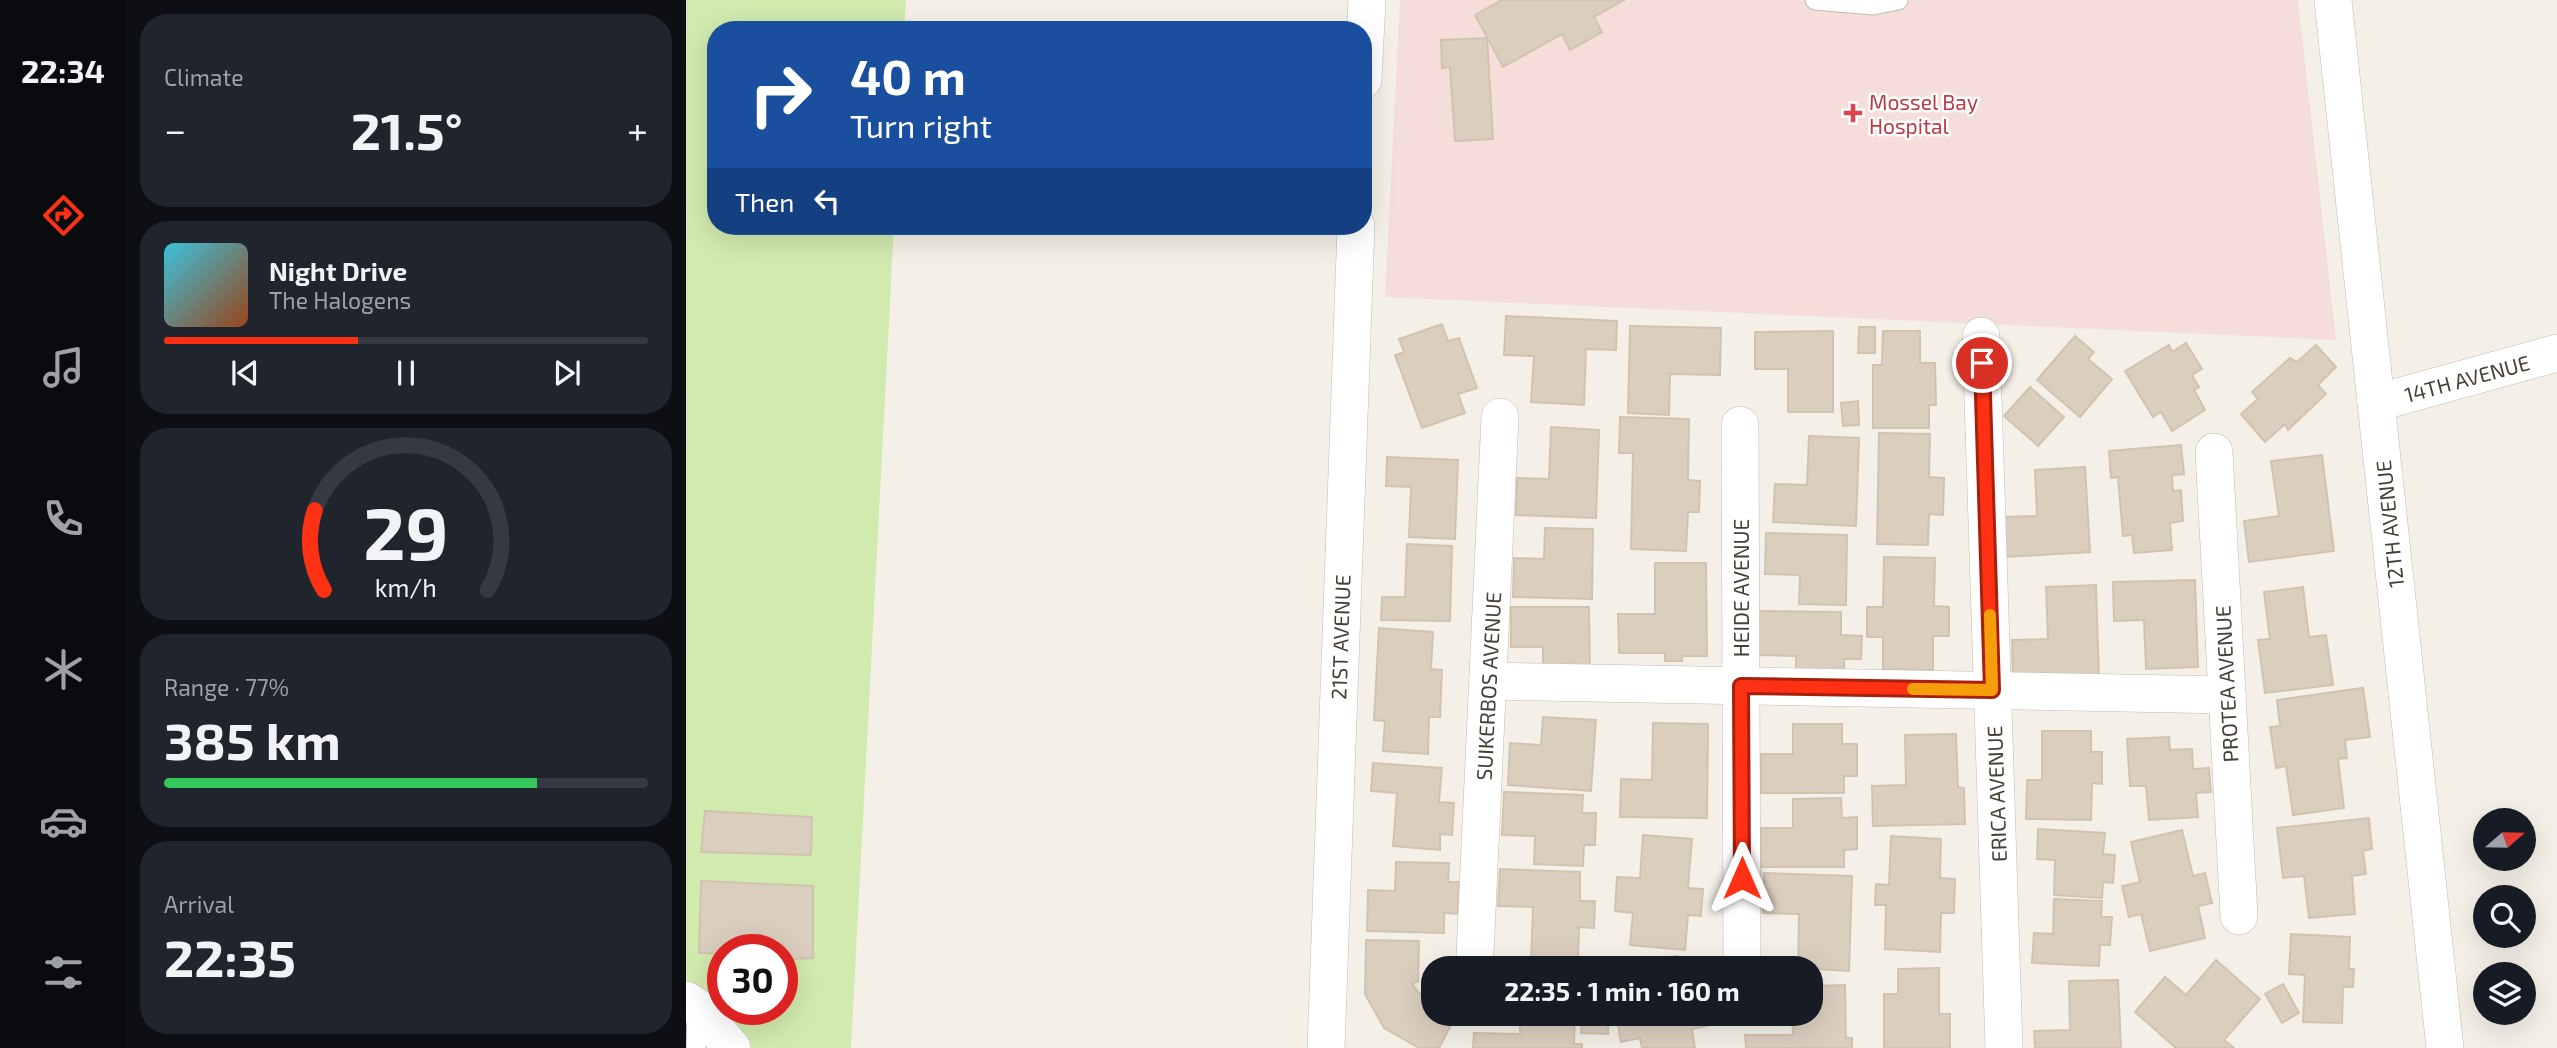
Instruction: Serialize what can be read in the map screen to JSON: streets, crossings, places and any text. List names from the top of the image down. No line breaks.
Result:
{"streets":{"street":["14TH AVENUE","12TH AVENUE","HEIDE AVENUE","21ST AVENUE","PROTEA AVENUE","SUIKERBOS AVENUE","ERICA AVENUE"]},"crossings":[["14TH AVENUE","12TH AVENUE"]],"places":{"health":["Mossel Bay Hospital"]},"north":"right","page":{"tabs":"22:34","tile":["Climate",["Range · 77%","385 km"],["Arrival","22:35"]],"turn":["40 m","Turn right"],"heat":["−","21.5°","+"],"then":"Then","song":["Night Drive","The Halogens"],"limit":"30","trip":"22:35 · 1 min · 160 m","gauge":["29","km/h"]}}
